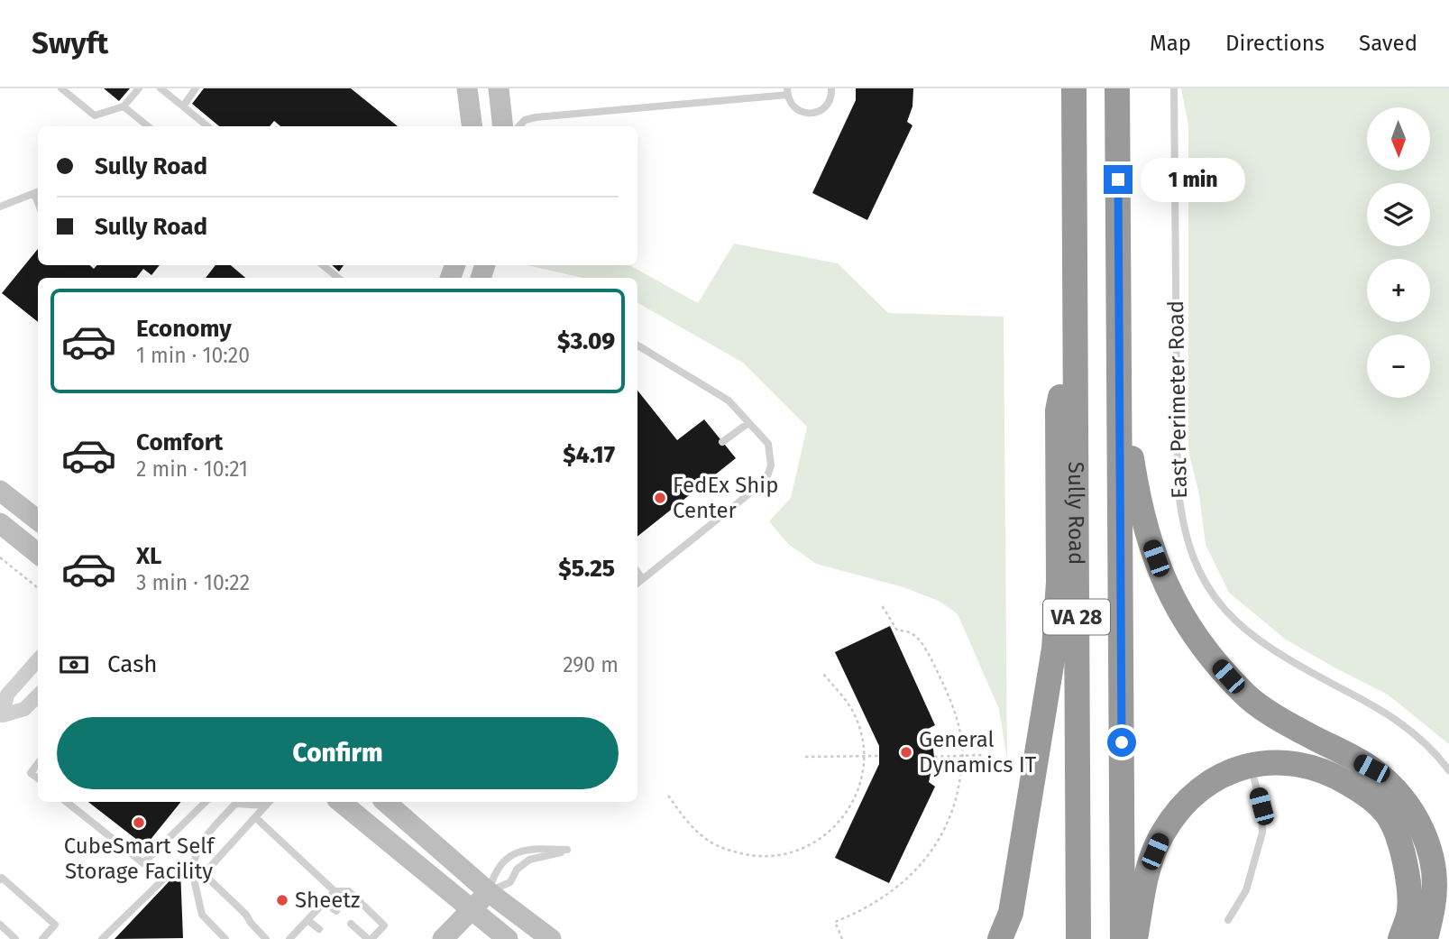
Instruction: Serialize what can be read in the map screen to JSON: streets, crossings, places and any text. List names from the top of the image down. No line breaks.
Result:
{"streets":{"highway":["Sully Road","VA 28"],"lane":["East Perimeter Road"]},"places":["FedEx Ship Center","General Dynamics IT","CubeSmart Self Storage Facility","Sheetz"],"north":"bottom","page":{"header":"Swyft","nav":["Map","Directions","Saved"],"map_buttons":["+","−"],"banner":["Sully Road","Sully Road"],"bubble":"1 min","list":[{"name":"Economy","note":"1 min · 10:20","value":"$3.09"},{"name":"Comfort","note":"2 min · 10:21","value":"$4.17"},{"name":"XL","note":"3 min · 10:22","value":"$5.25"}],"pay":["Cash","290 m"],"buttons":"Confirm"}}
